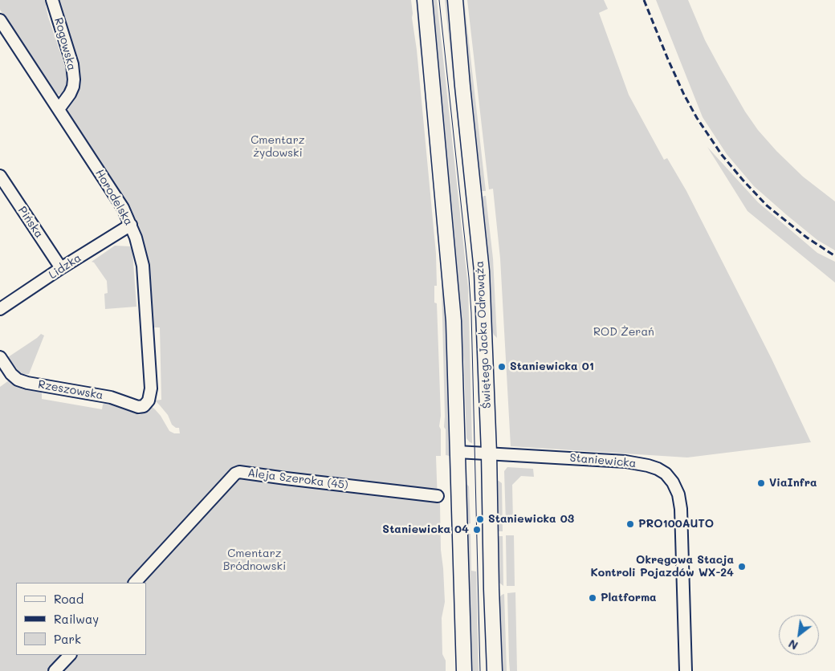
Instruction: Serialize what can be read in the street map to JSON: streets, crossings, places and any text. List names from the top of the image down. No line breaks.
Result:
{"streets":{"main road":["Świętego Jacka Odrowąża"],"street":["Rogowska","Horodelska","Pińska","Lidzka","Rzeszowska","Staniewicka","Aleja Szeroka (45)"]},"crossings":[["Rogowska","Horodelska"],["Horodelska","Lidzka"],["Horodelska","Rzeszowska"],["Pińska","Lidzka"],["Świętego Jacka Odrowąża","Staniewicka"]],"parks":["Cmentarz żydowski","ROD Żerań","Cmentarz Bródnowski"],"places":["Staniewicka 01","ViaInfra","Staniewicka 03","PRO100AUTO","Staniewicka 04","Okręgowa Stacja Kontroli Pojazdów WX-24","Platforma"],"legend":["Road","Railway","Park"],"north":"bottom left"}
